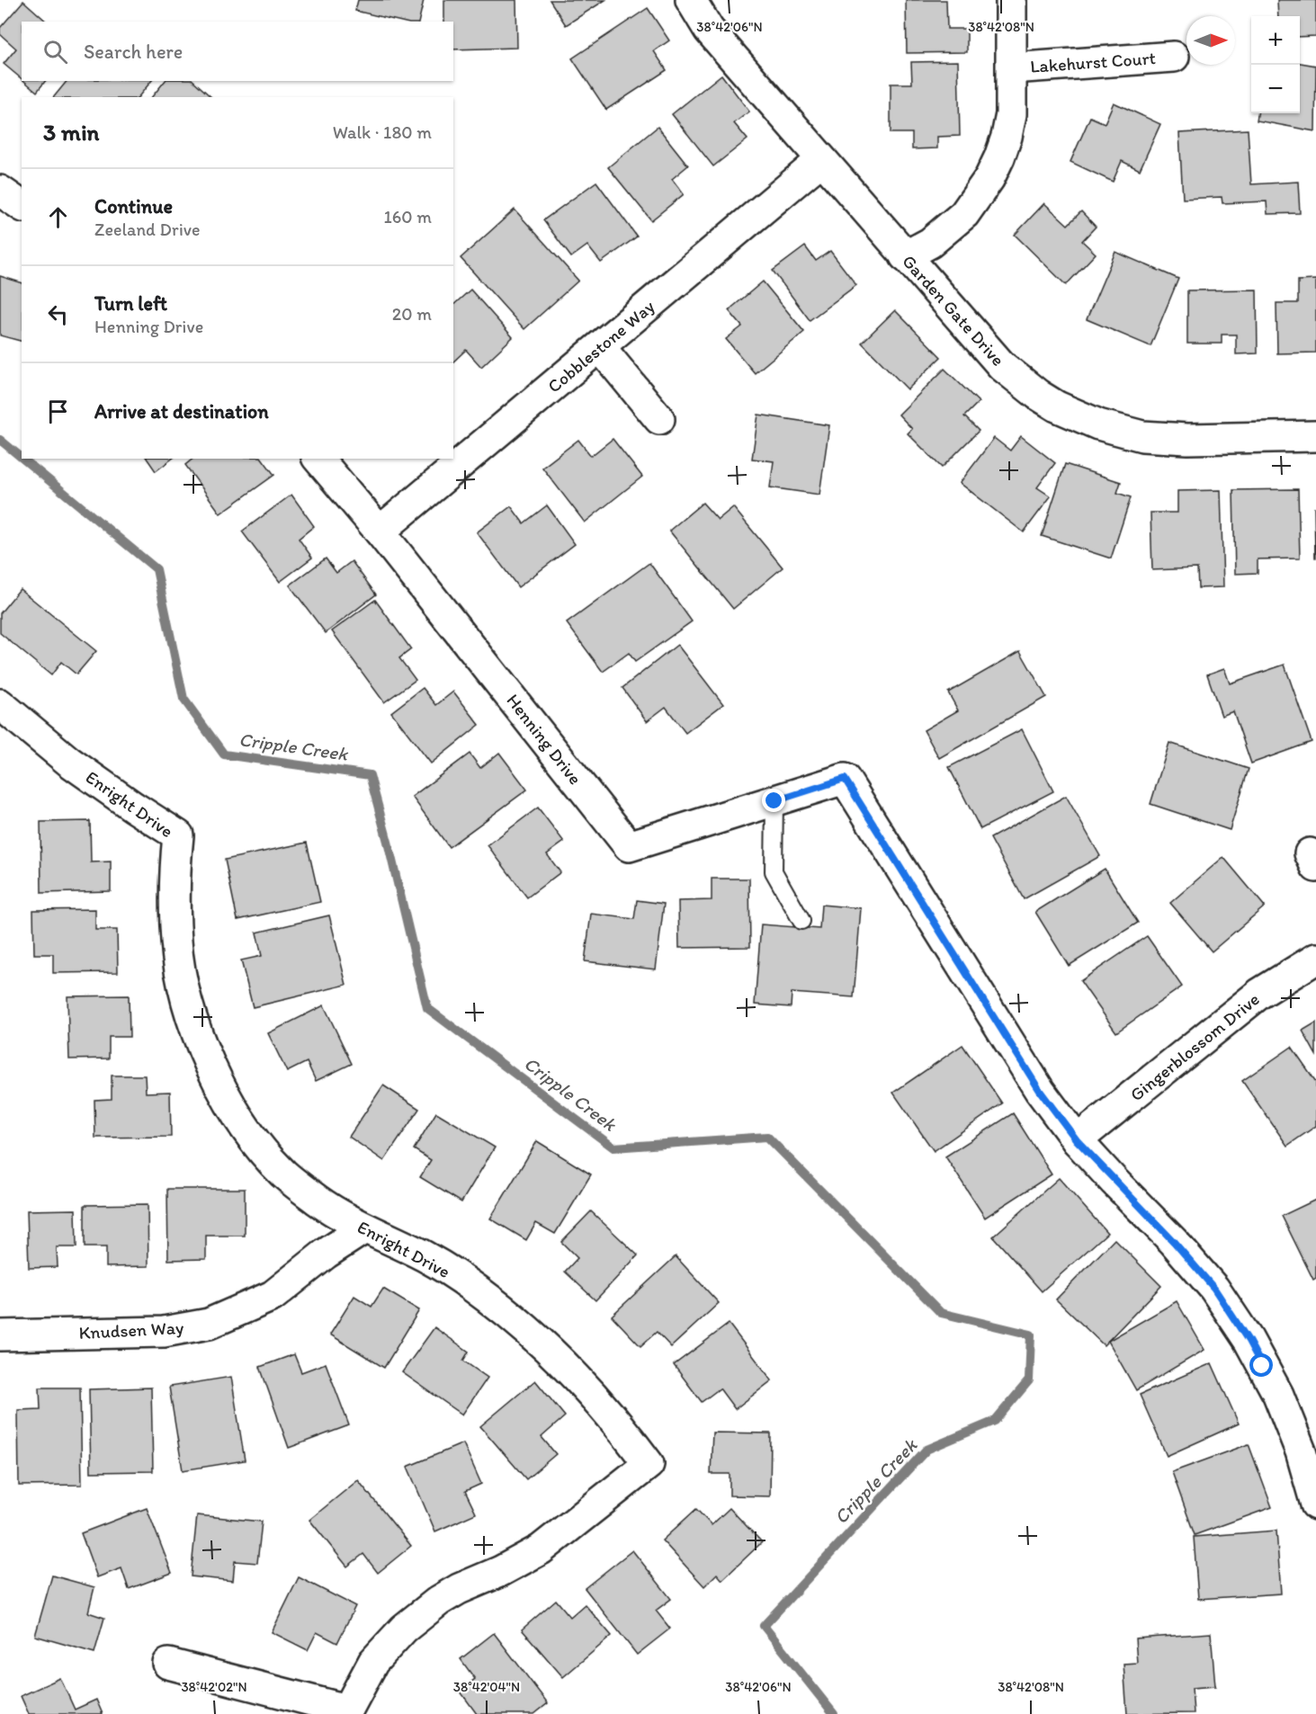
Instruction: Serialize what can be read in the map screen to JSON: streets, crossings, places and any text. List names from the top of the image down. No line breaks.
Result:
{"streets":{"street":["Lakehurst Court","Garden Gate Drive","Cobblestone Way","Henning Drive","Enright Drive","Gingerblossom Drive","Knudsen Way"]},"crossings":[["Garden Gate Drive","Cobblestone Way"],["Cobblestone Way","Henning Drive"],["Henning Drive","Gingerblossom Drive"],["Enright Drive","Knudsen Way"]],"water":["Cripple Creek"],"north":"right","page":{"map_buttons":["+","−"],"search":"Search here","heading":["3 min","Walk · 180 m"],"list":[["Continue","Zeeland Drive","160 m"],["Turn left","Henning Drive","20 m"],"Arrive at destination"]},"coordinates":["38°42'06\"N","38°42'08\"N","38°42'02\"N","38°42'04\"N"]}
